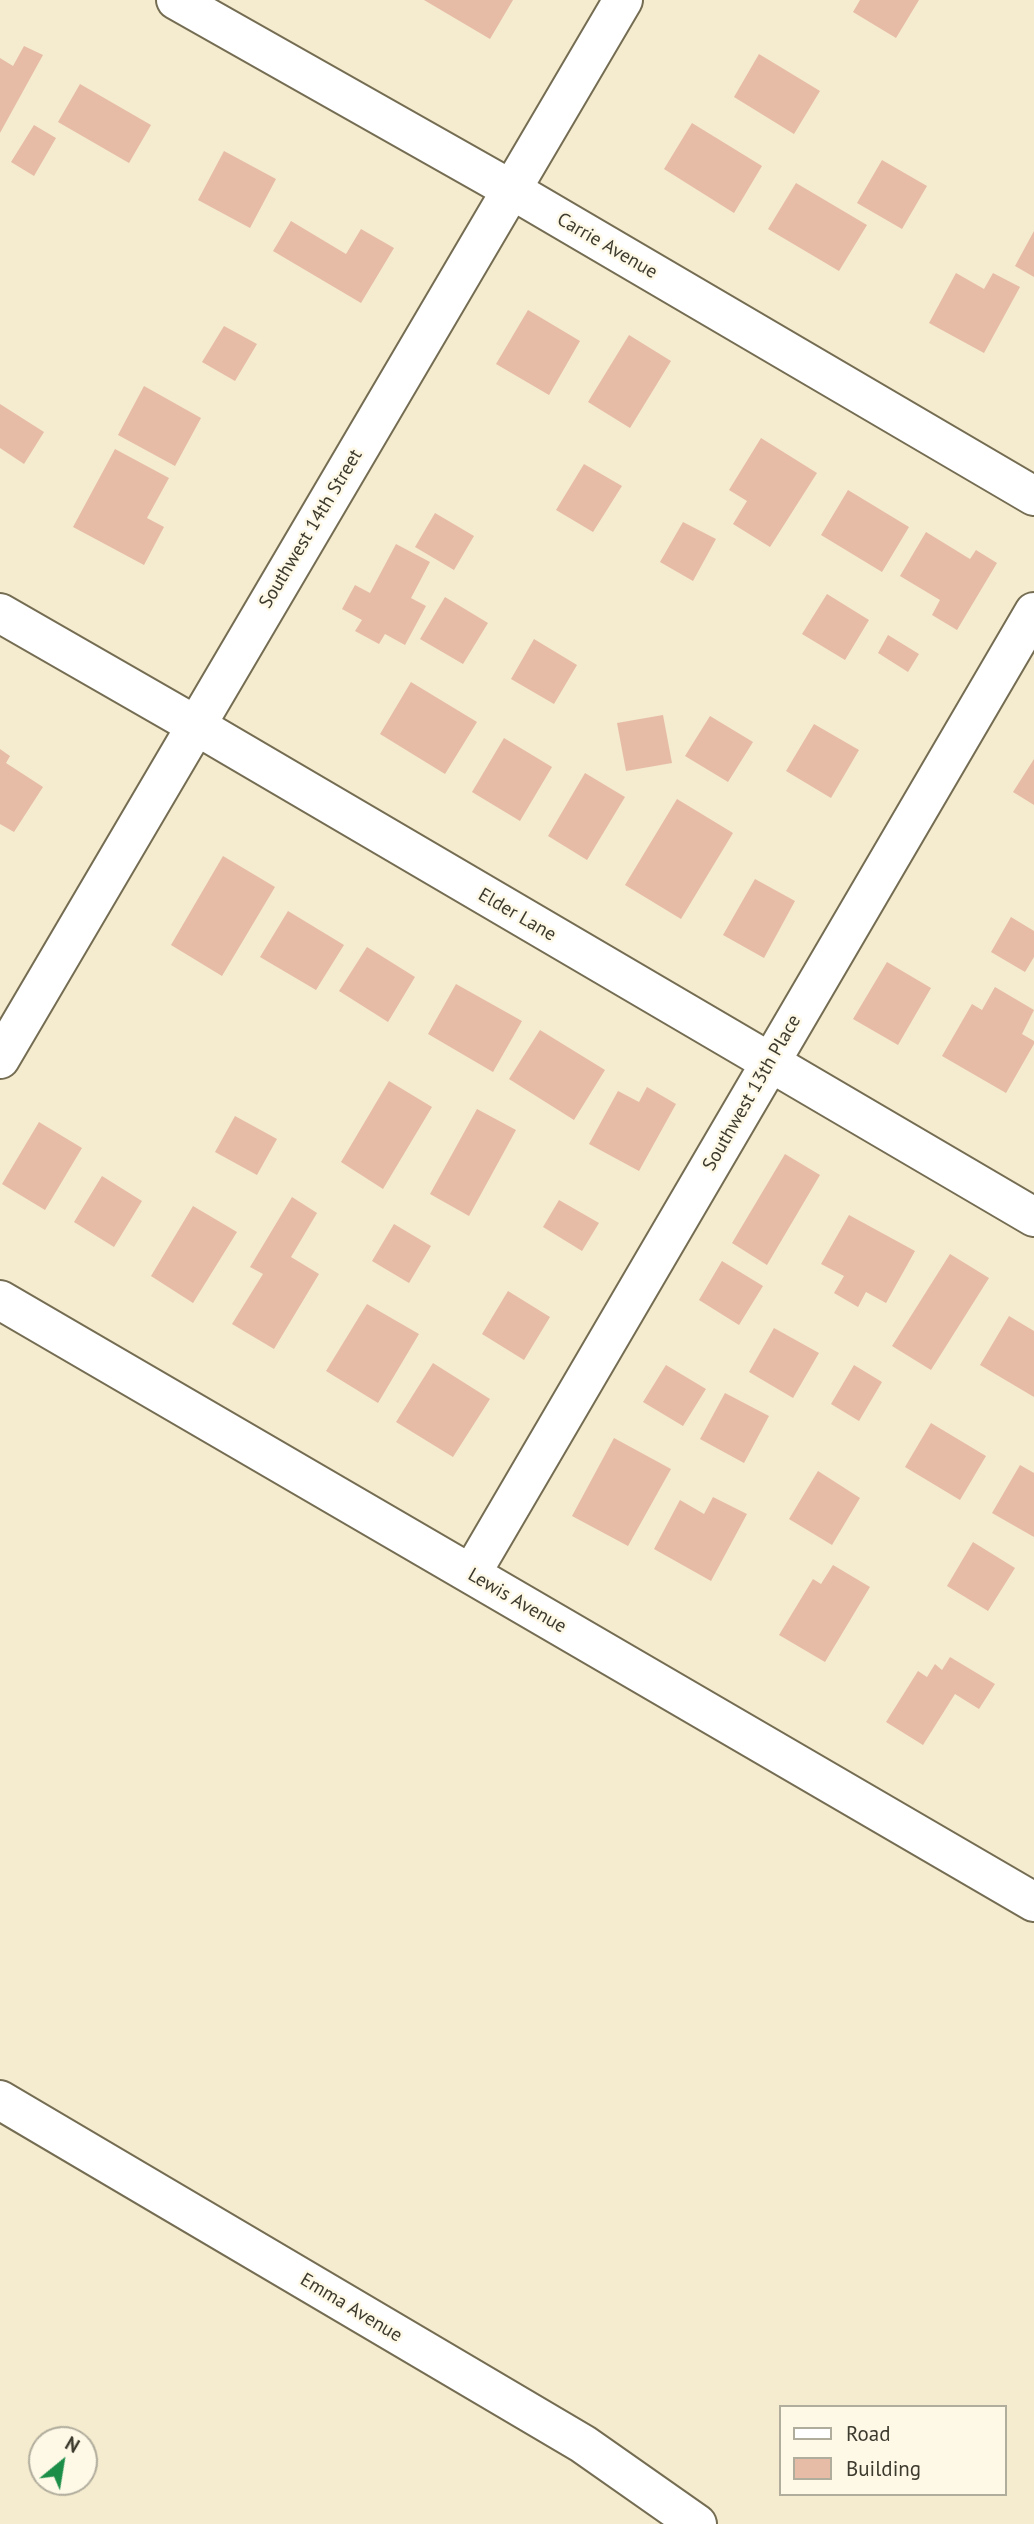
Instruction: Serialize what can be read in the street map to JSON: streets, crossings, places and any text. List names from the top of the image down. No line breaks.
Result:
{"streets":{"street":["Carrie Avenue","Southwest 14th Street","Elder Lane","Southwest 13th Place","Lewis Avenue","Emma Avenue"]},"crossings":[["Carrie Avenue","Southwest 14th Street"],["Southwest 14th Street","Elder Lane"],["Elder Lane","Southwest 13th Place"],["Southwest 13th Place","Lewis Avenue"]],"legend":["Road","Building"],"north":"top right"}
